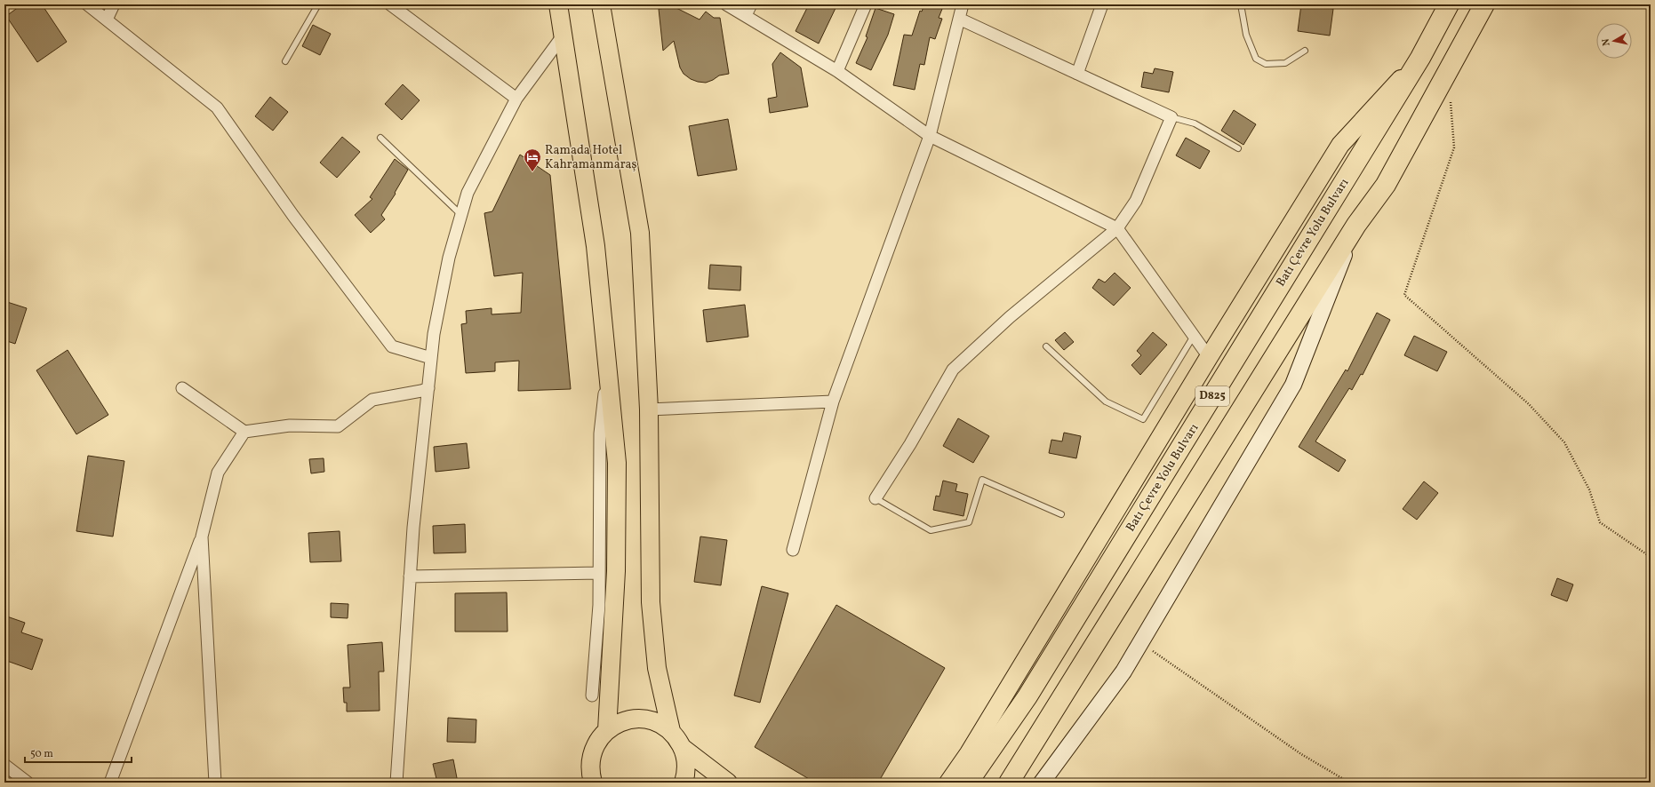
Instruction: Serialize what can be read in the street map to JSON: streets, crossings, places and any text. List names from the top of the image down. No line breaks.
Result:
{"streets":{"highway":["Batı Çevre Yolu Bulvarı","D825"]},"places":{"hotel":["Ramada Hotel Kahramanmaraş"]},"scale_bar":"50 m","north":"left"}
